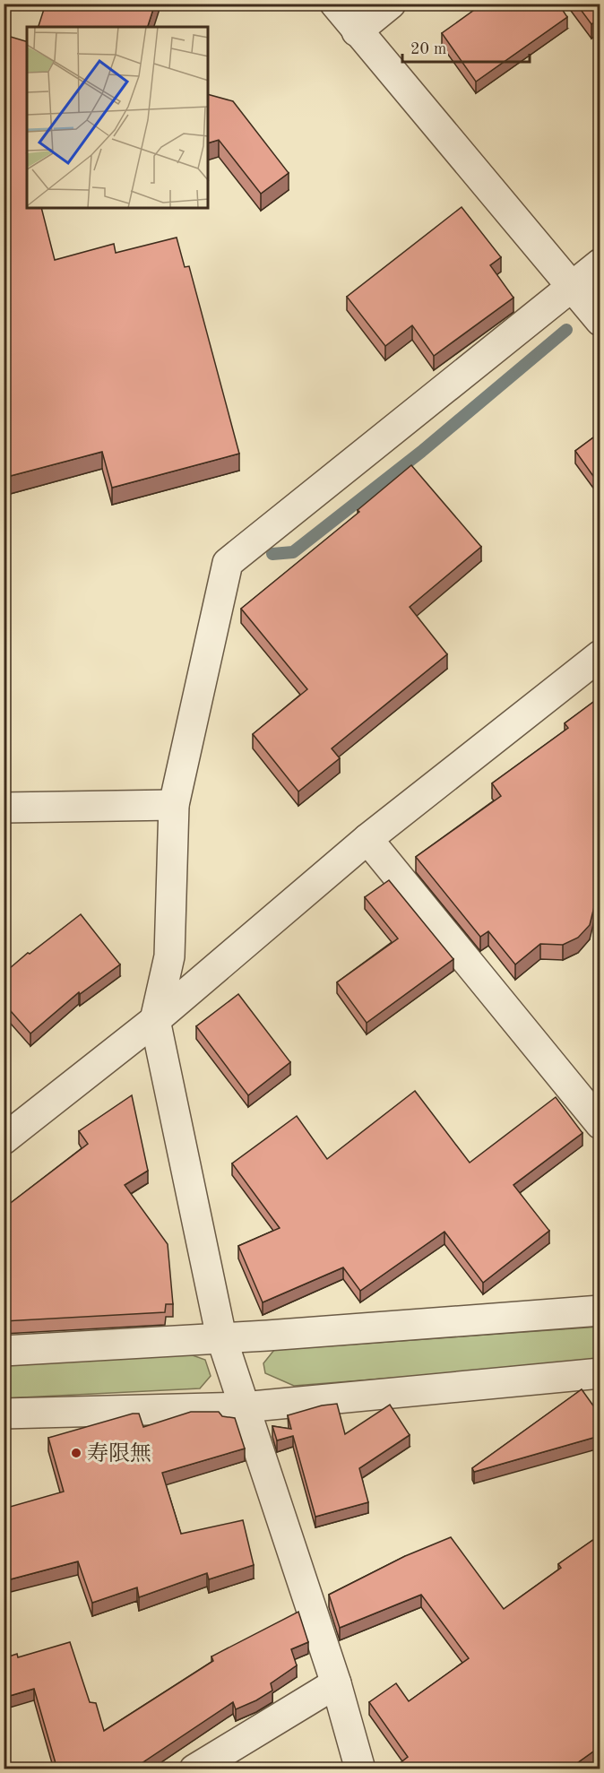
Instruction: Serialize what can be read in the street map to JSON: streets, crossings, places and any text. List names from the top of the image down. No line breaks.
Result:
{"places":["寿限無"],"scale_bar":"20 m"}
